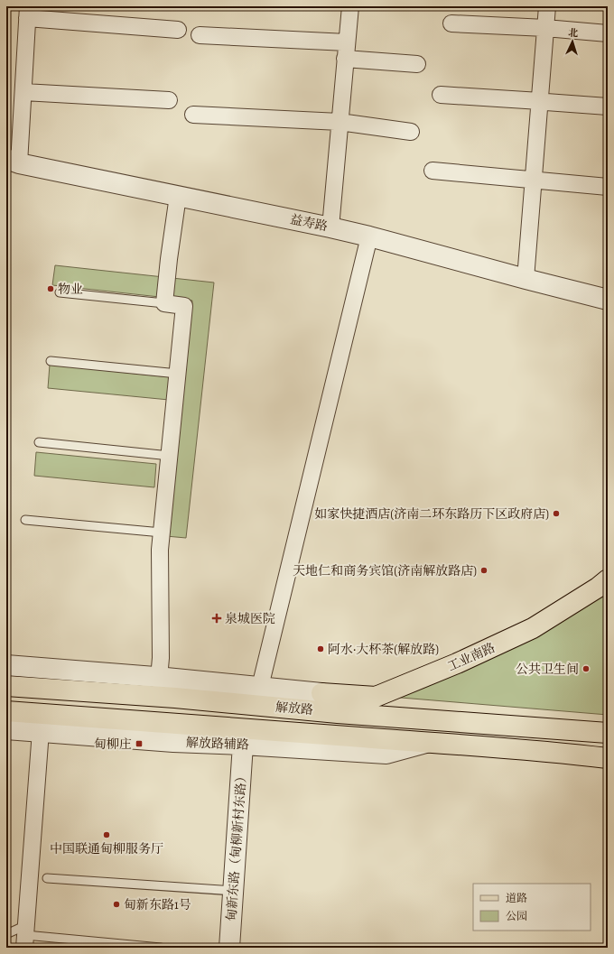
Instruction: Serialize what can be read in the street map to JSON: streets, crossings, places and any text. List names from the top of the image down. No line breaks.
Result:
{"streets":{"main road":["工业南路","解放路"],"street":["益寿路","解放路辅路","甸新东路（甸柳新村东路）"]},"crossings":[["解放路","解放路辅路"],["解放路辅路","甸新东路（甸柳新村东路）"]],"places":{"other":["物业","如家快捷酒店(济南二环东路历下区政府店)","天地仁和商务宾馆(济南解放路店)","阿水·大杯茶(解放路)","公共卫生间","中国联通甸柳服务厅","甸新东路1号"],"health":["泉城医院"],"transit":["甸柳庄"]},"legend":["道路","公园"],"north":"top"}
